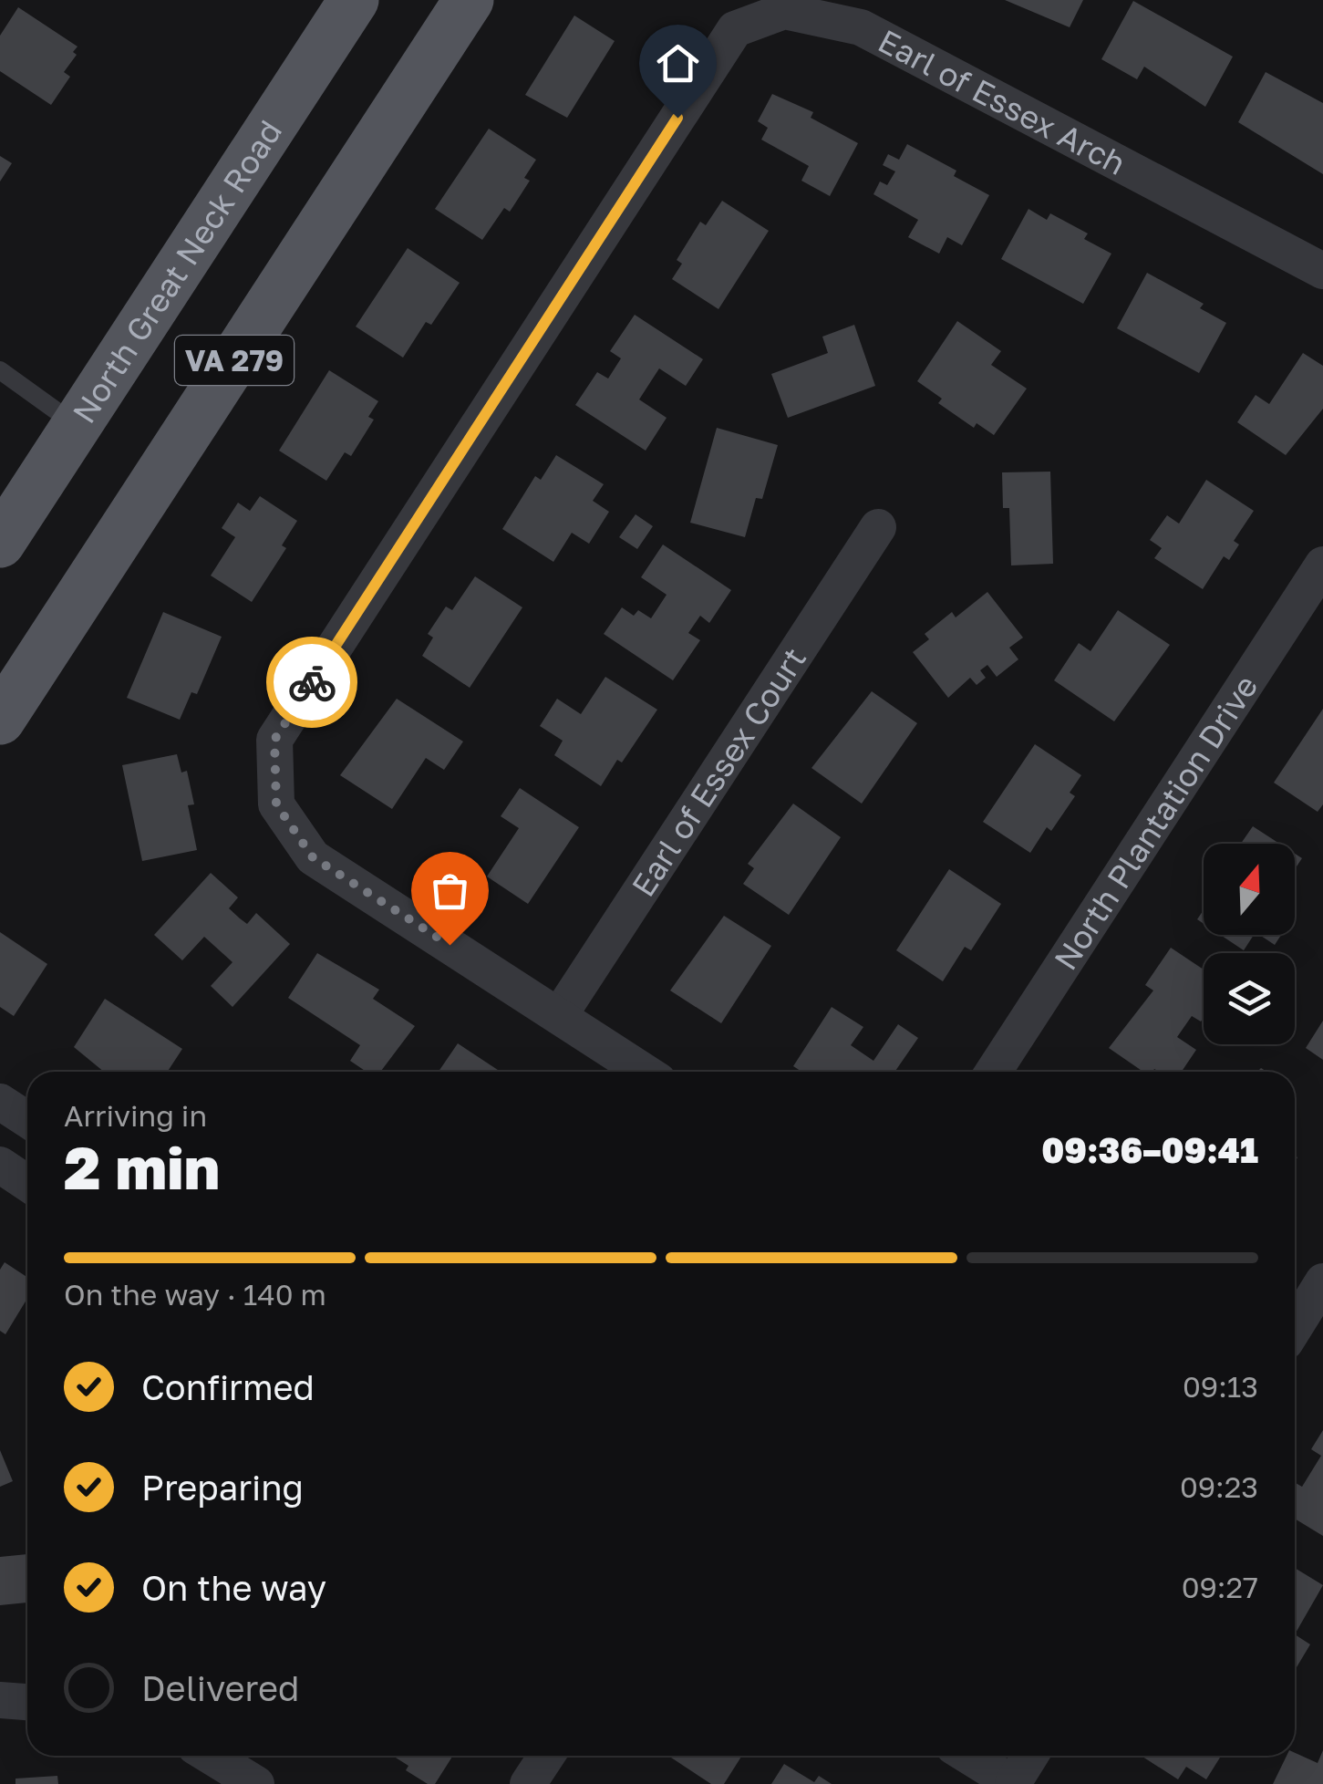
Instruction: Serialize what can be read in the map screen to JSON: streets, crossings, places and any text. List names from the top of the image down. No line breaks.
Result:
{"streets":{"main road":["North Great Neck Road","VA 279"],"street":["Earl of Essex Arch","Earl of Essex Court","North Plantation Drive"]},"crossings":[["Earl of Essex Arch","Earl of Essex Court"]],"north":"top","page":{"heading":["2 min","Arriving in","09:36–09:41"],"bar":"On the way · 140 m","list":[["Confirmed","09:13"],["Preparing","09:23"],["On the way","09:27"],"Delivered"]}}
